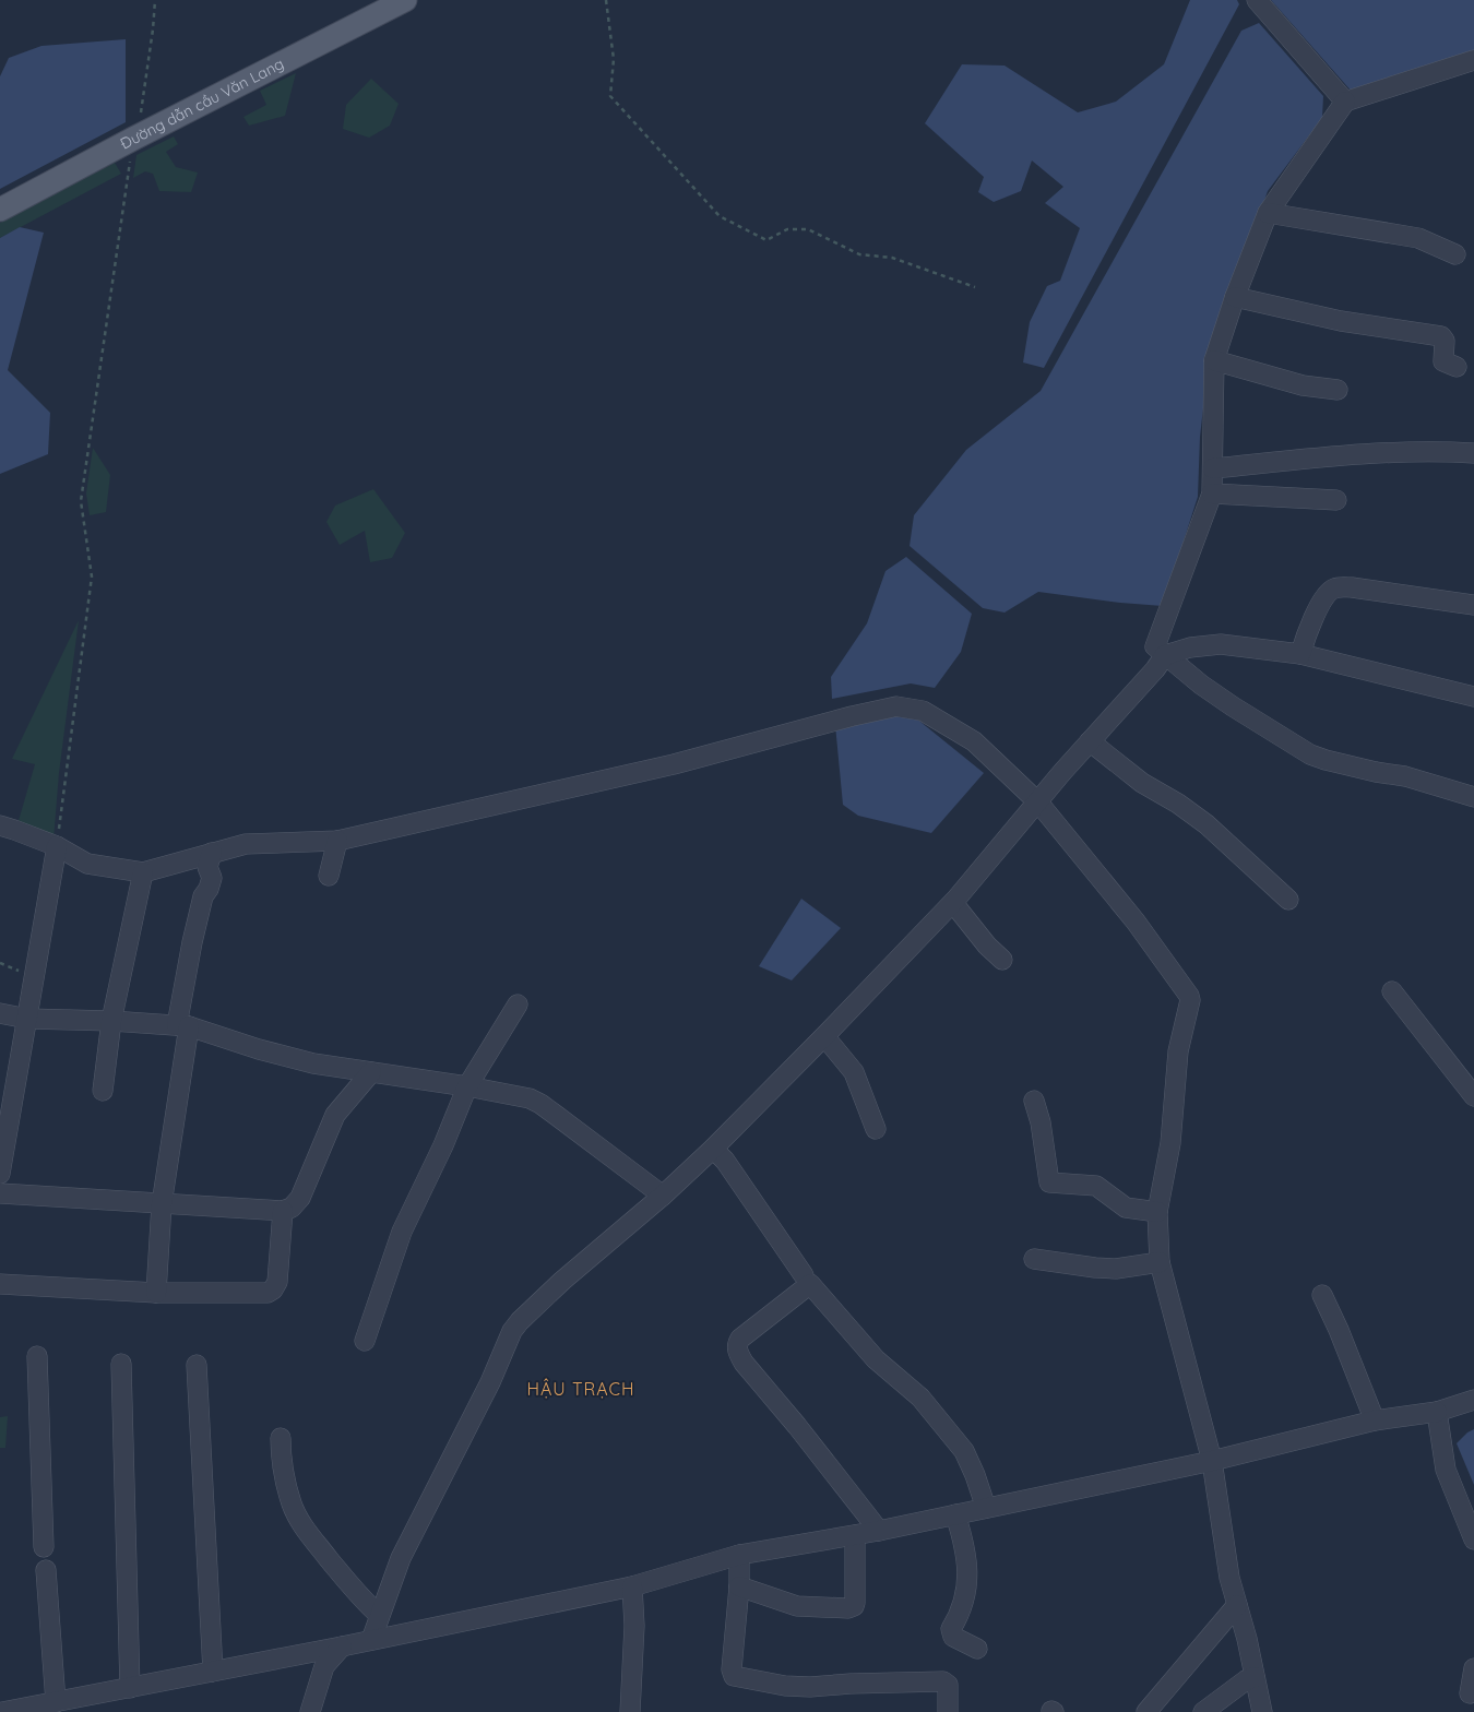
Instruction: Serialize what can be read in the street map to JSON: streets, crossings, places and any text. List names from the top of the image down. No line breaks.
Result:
{"streets":{"main road":["Đường dẫn cầu Văn Lang"]},"districts":["HẬU TRẠCH"]}
